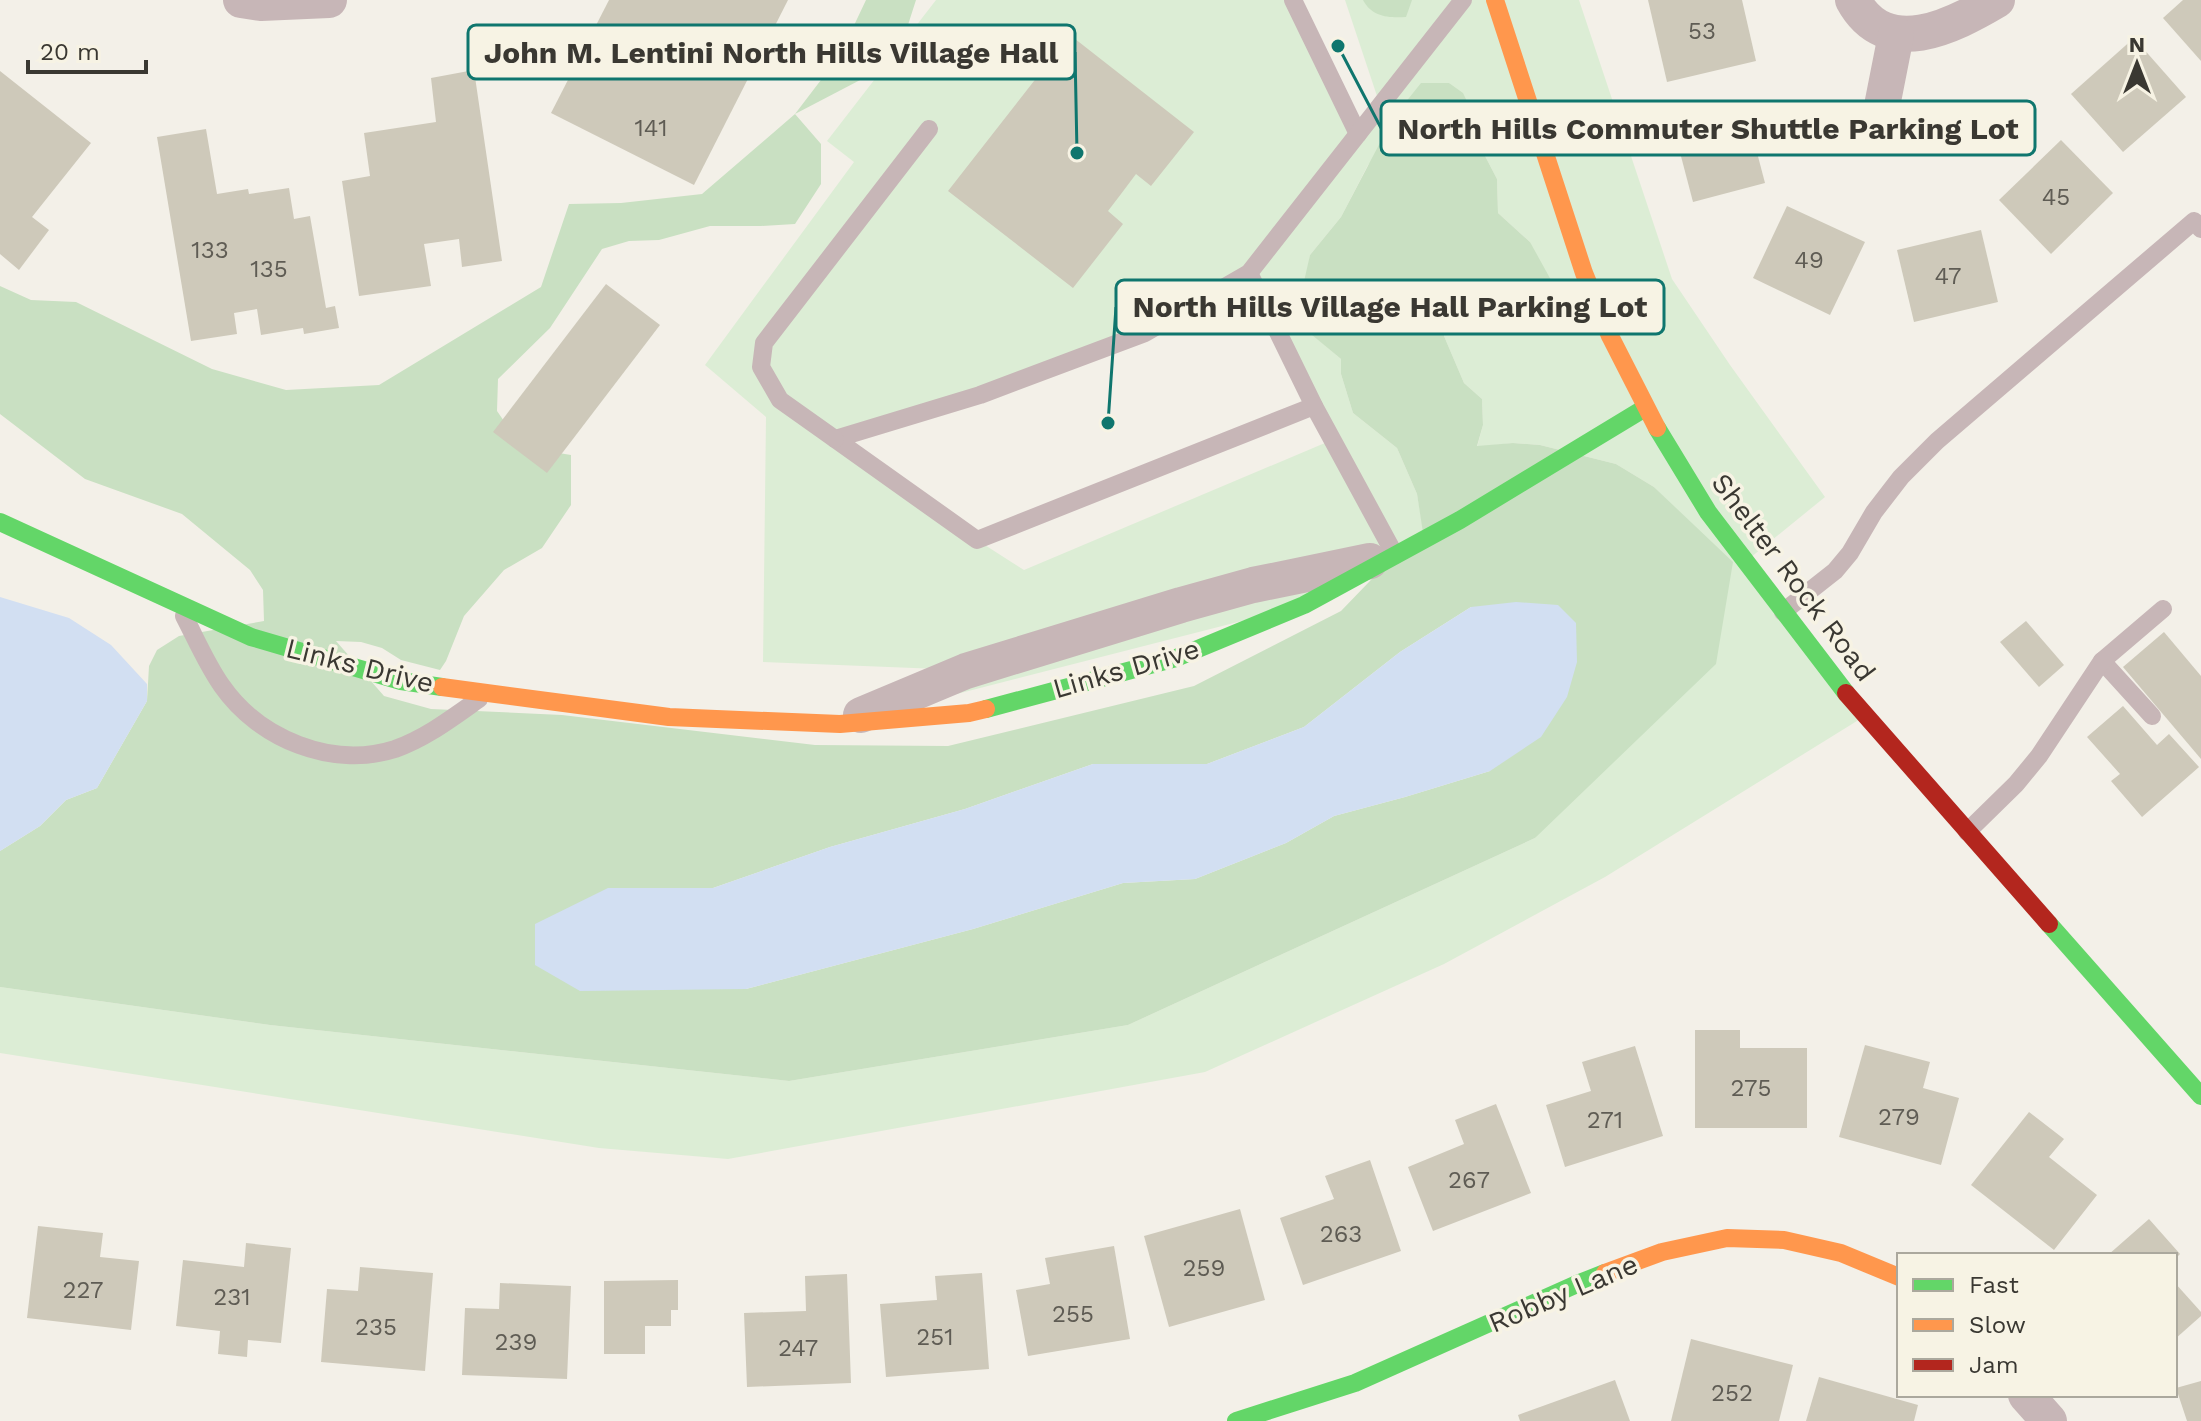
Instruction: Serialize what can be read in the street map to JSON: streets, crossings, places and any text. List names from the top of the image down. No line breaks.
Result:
{"streets":{"street":["Shelter Rock Road","Links Drive","Robby Lane"]},"crossings":[["Shelter Rock Road","Links Drive"]],"places":["North Hills Commuter Shuttle Parking Lot","John M. Lentini North Hills Village Hall","North Hills Village Hall Parking Lot"],"house_numbers":["53","141","45","133","49","135","47","275","279","271","267","263","259","227","231","255","235","251","239","247","252"],"legend":["Fast","Slow","Jam"],"scale_bar":"20 m","north":"top"}
